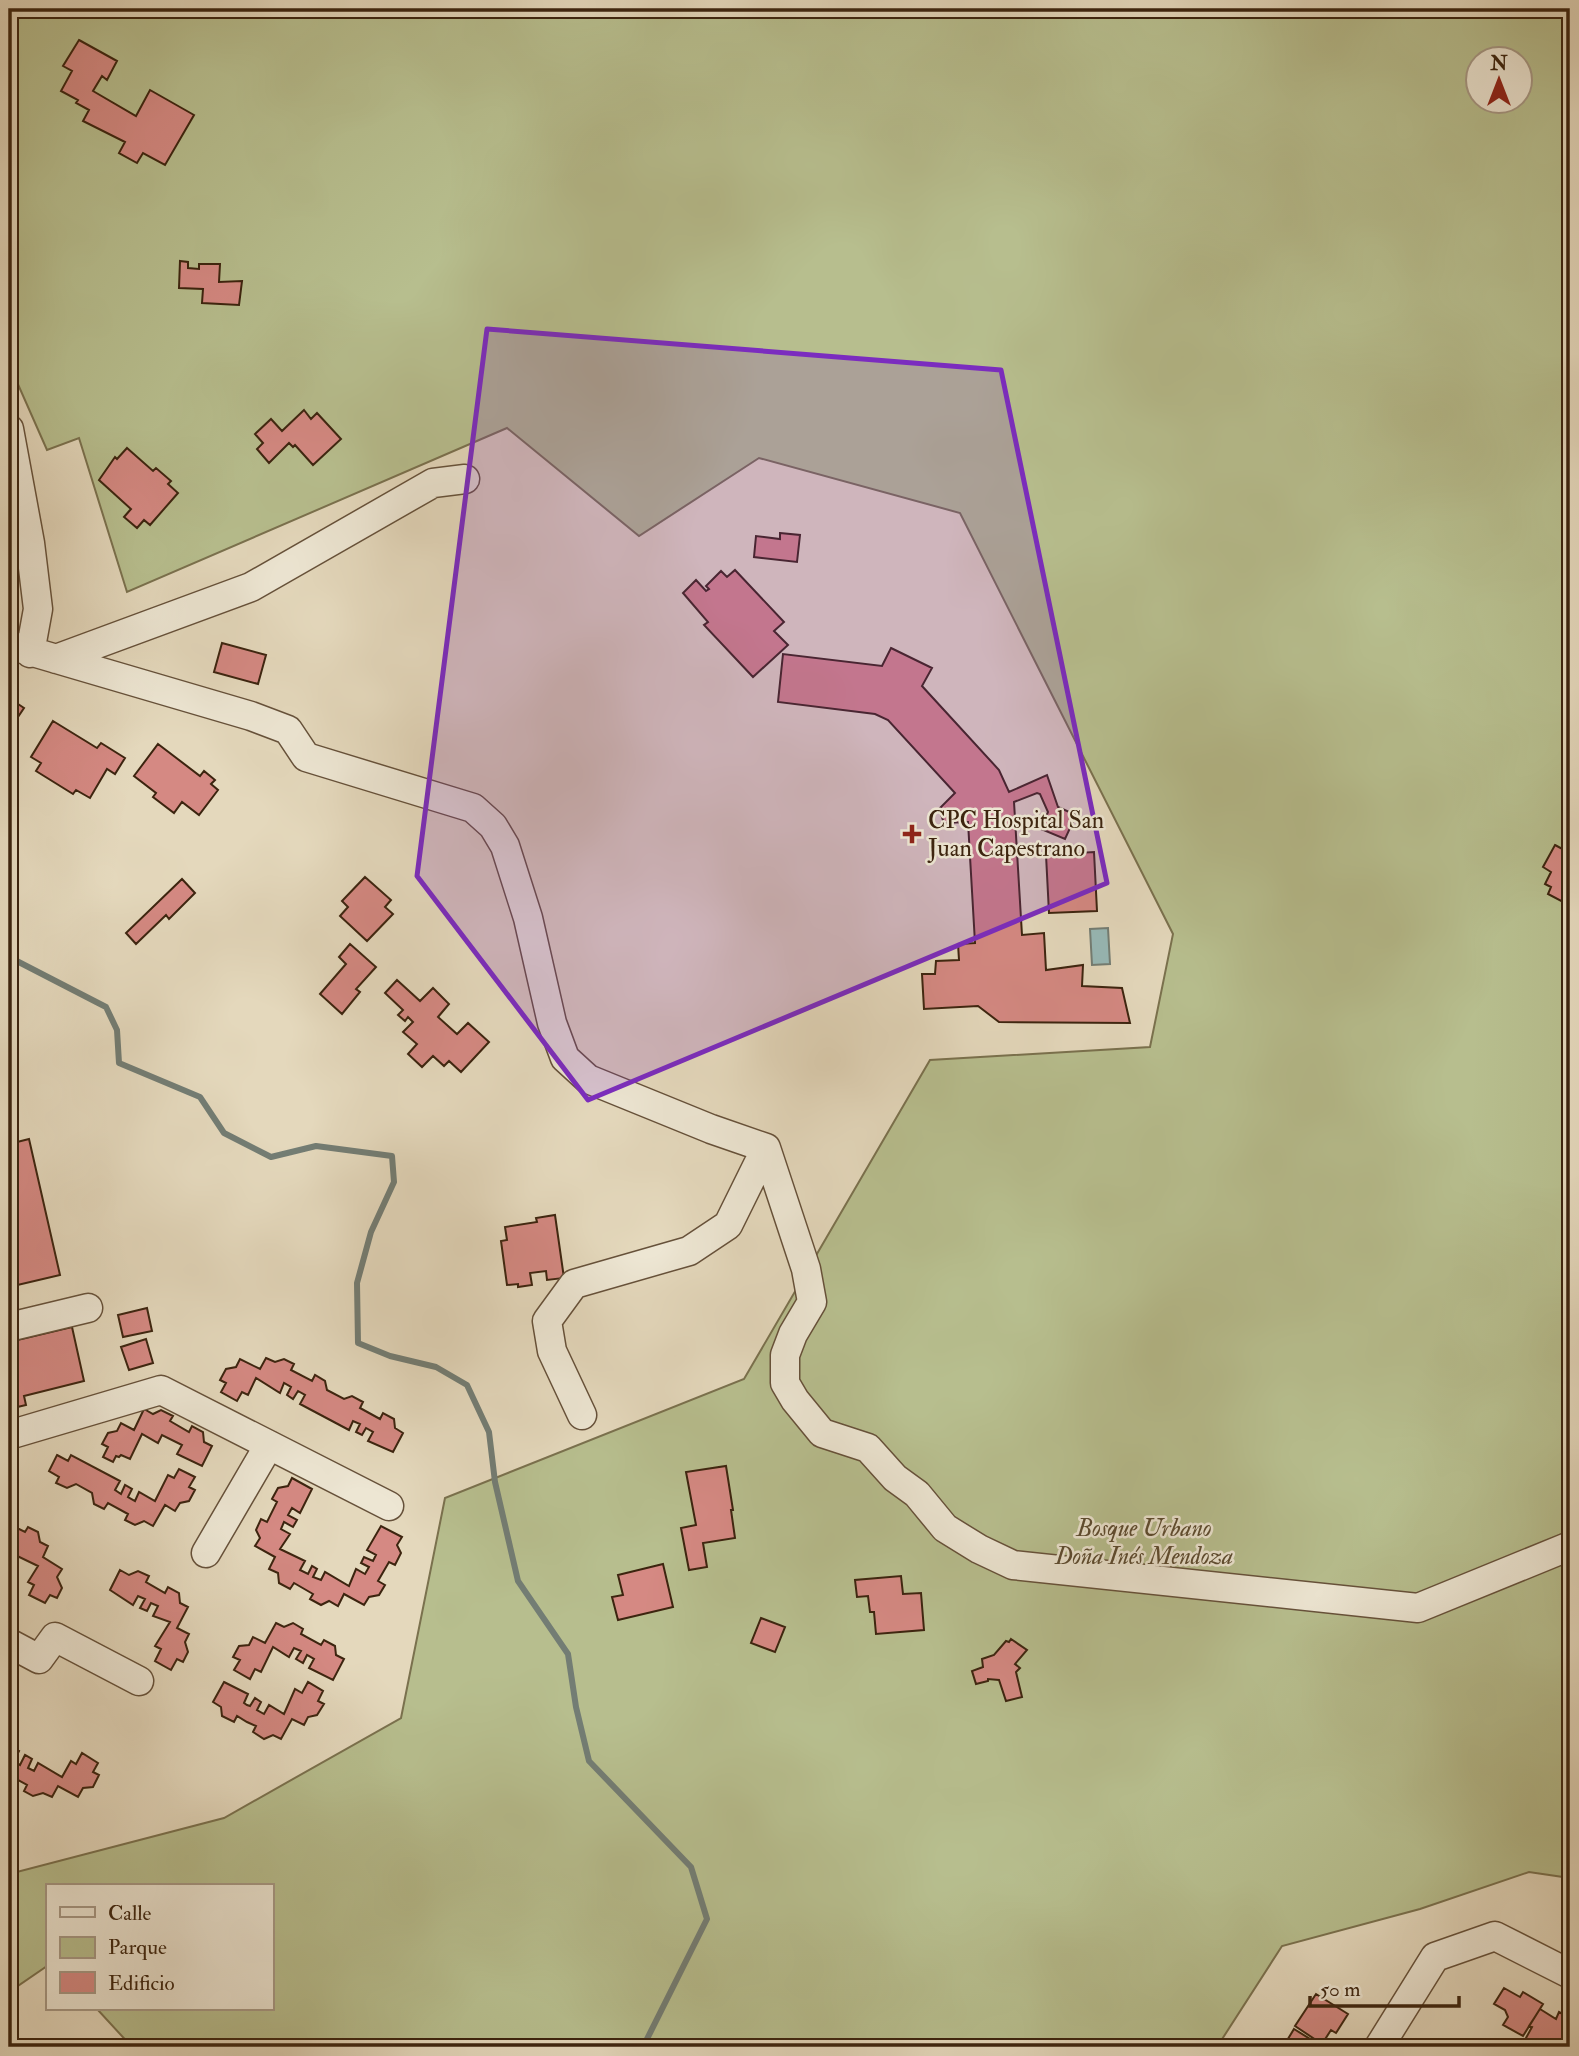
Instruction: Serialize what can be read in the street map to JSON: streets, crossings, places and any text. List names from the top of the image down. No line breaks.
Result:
{"parks":["Bosque Urbano Doña Inés Mendoza"],"places":{"health":["CPC Hospital San Juan Capestrano"]},"legend":["Calle","Parque","Edificio"],"scale_bar":"50 m","north":"top"}
